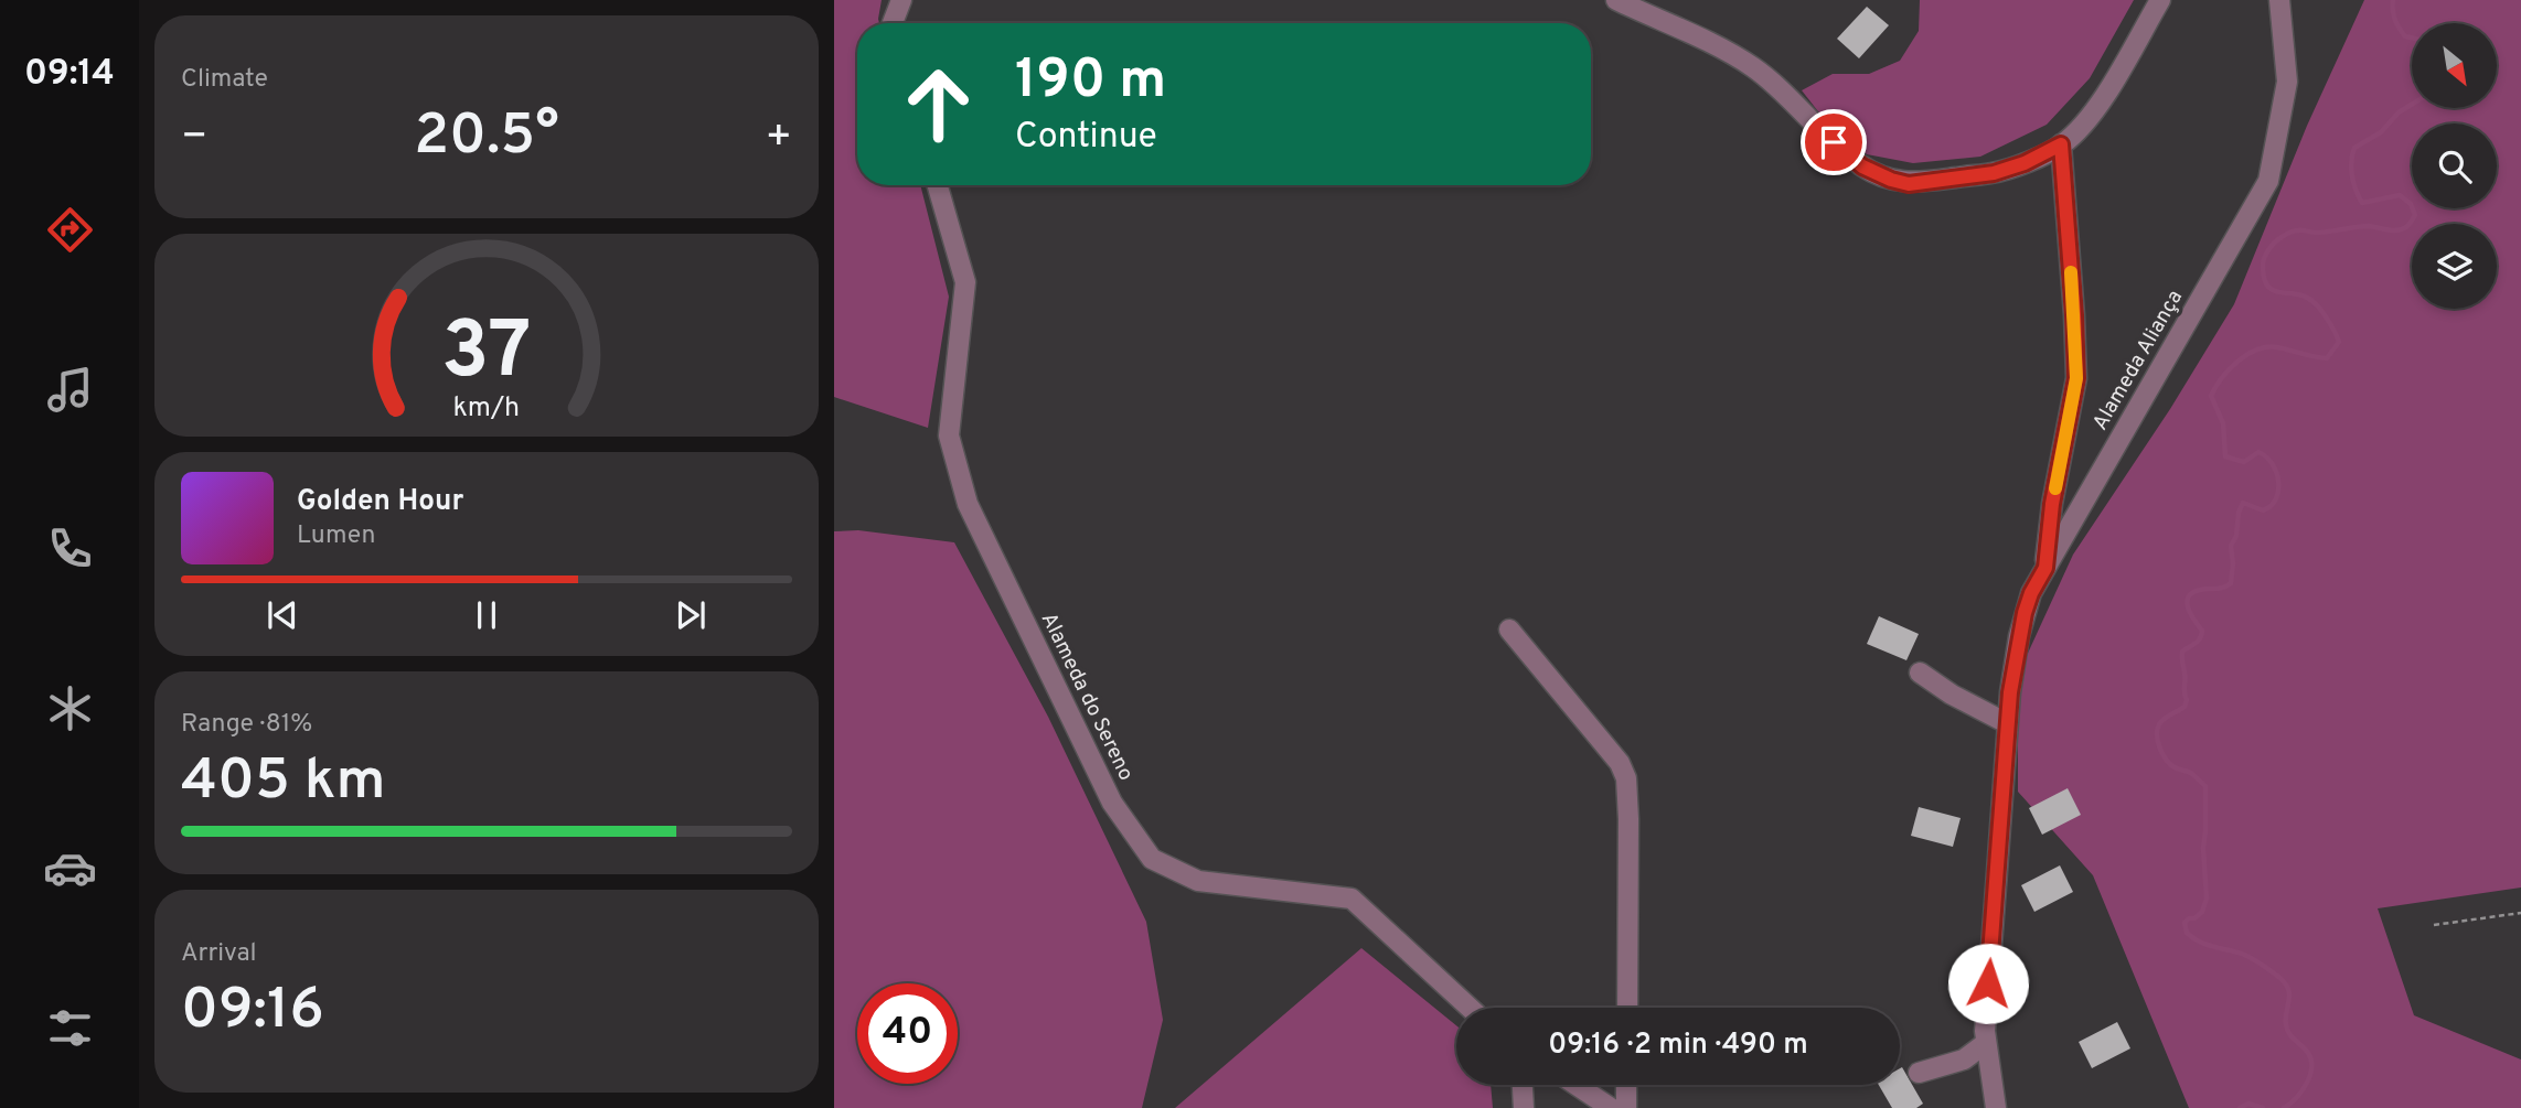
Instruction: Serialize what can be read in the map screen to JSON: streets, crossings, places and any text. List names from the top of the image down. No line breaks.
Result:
{"streets":{"street":["Alameda Aliança","Alameda do Sereno"]},"north":"bottom right","page":{"tabs":"09:14","tile":["Climate",["Range · 81%","405 km"],["Arrival","09:16"]],"turn":["190 m","Continue"],"heat":["−","20.5°","+"],"song":["Golden Hour","Lumen"],"limit":"40","trip":"09:16 · 2 min · 490 m","gauge":["37","km/h"]}}
